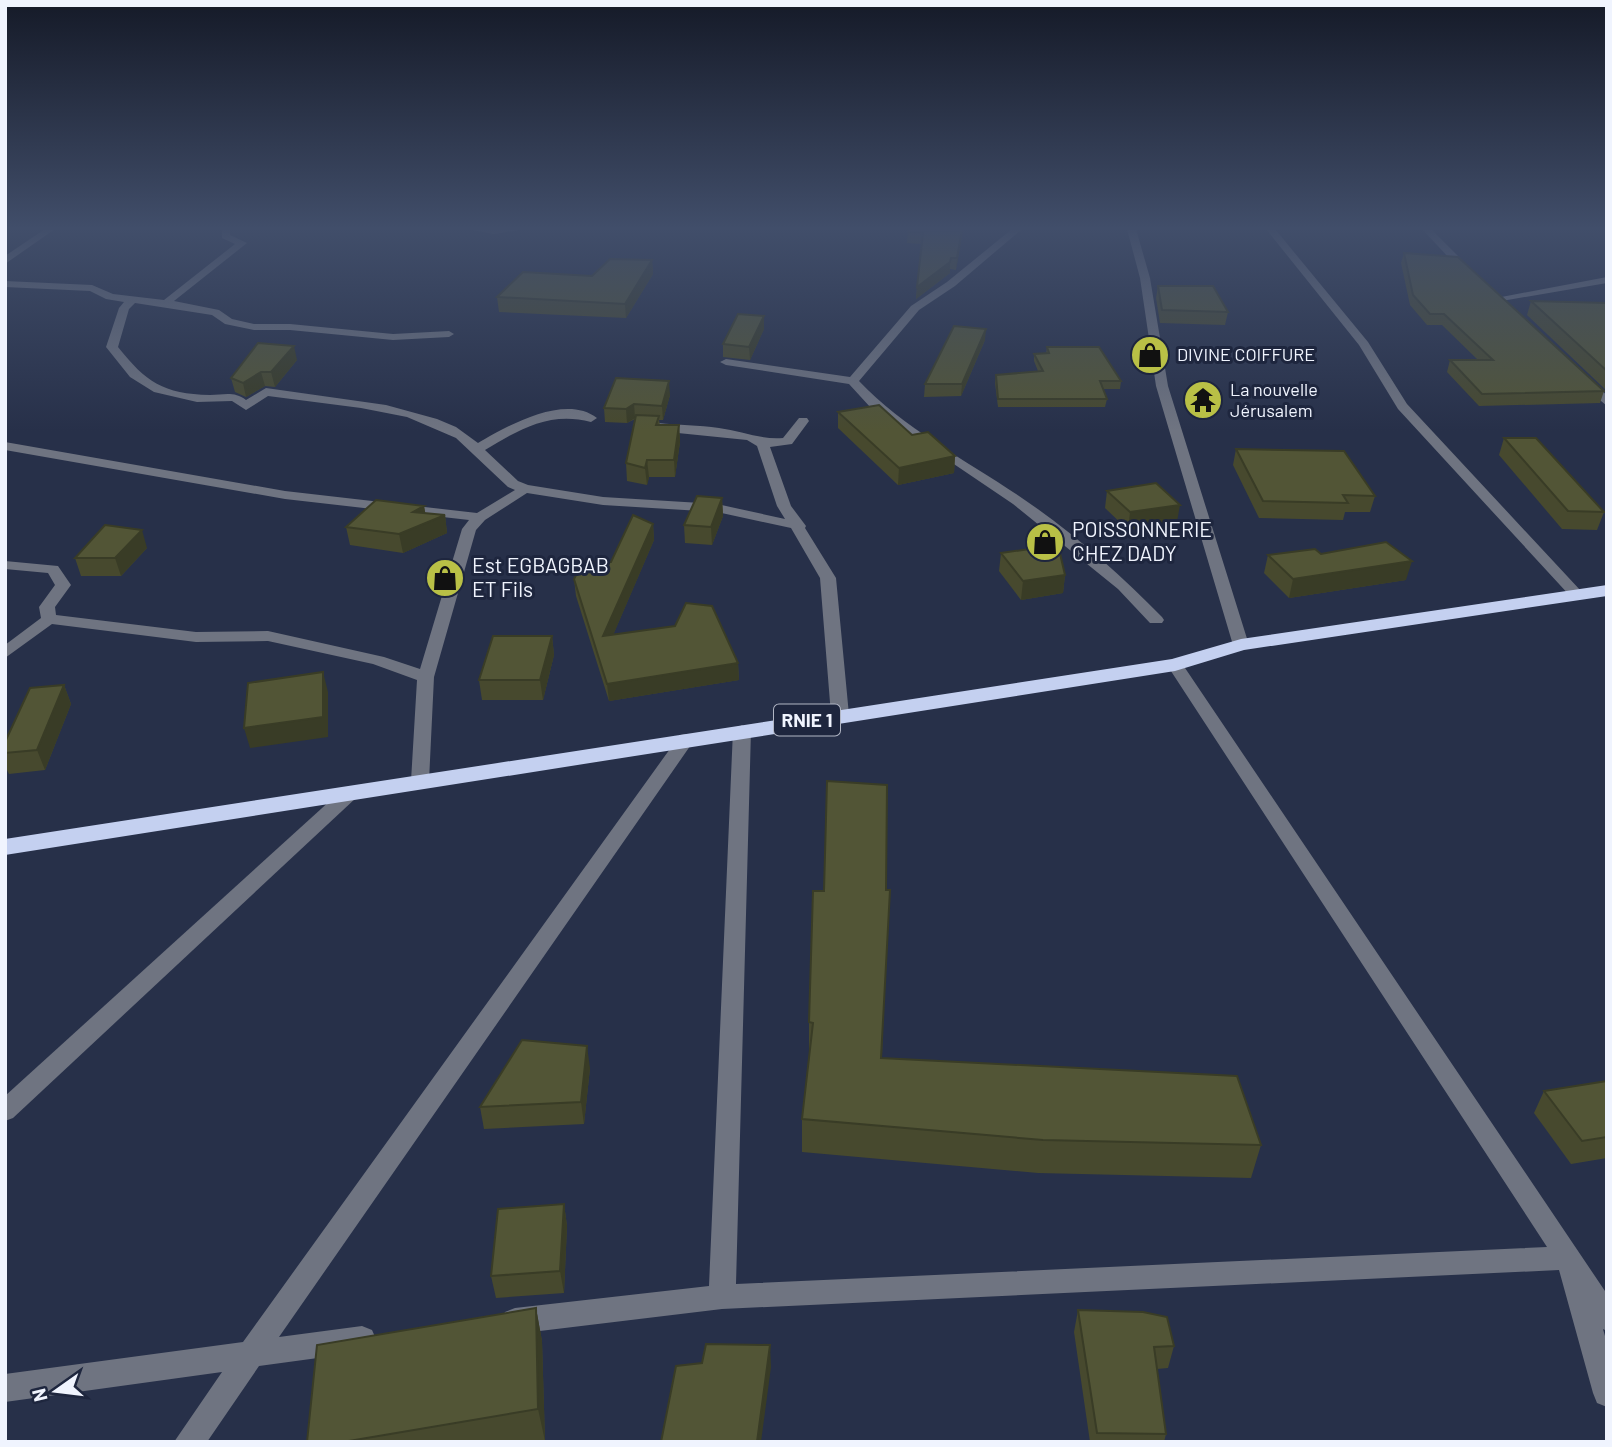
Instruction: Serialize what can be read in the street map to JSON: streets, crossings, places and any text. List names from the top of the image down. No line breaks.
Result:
{"streets":{"highway":["RNIE 1"]},"places":{"shop":["DIVINE COIFFURE","POISSONNERIE CHEZ DADY","Est EGBAGBAB ET Fils"],"temple":["La nouvelle Jérusalem"]},"north":"left"}
